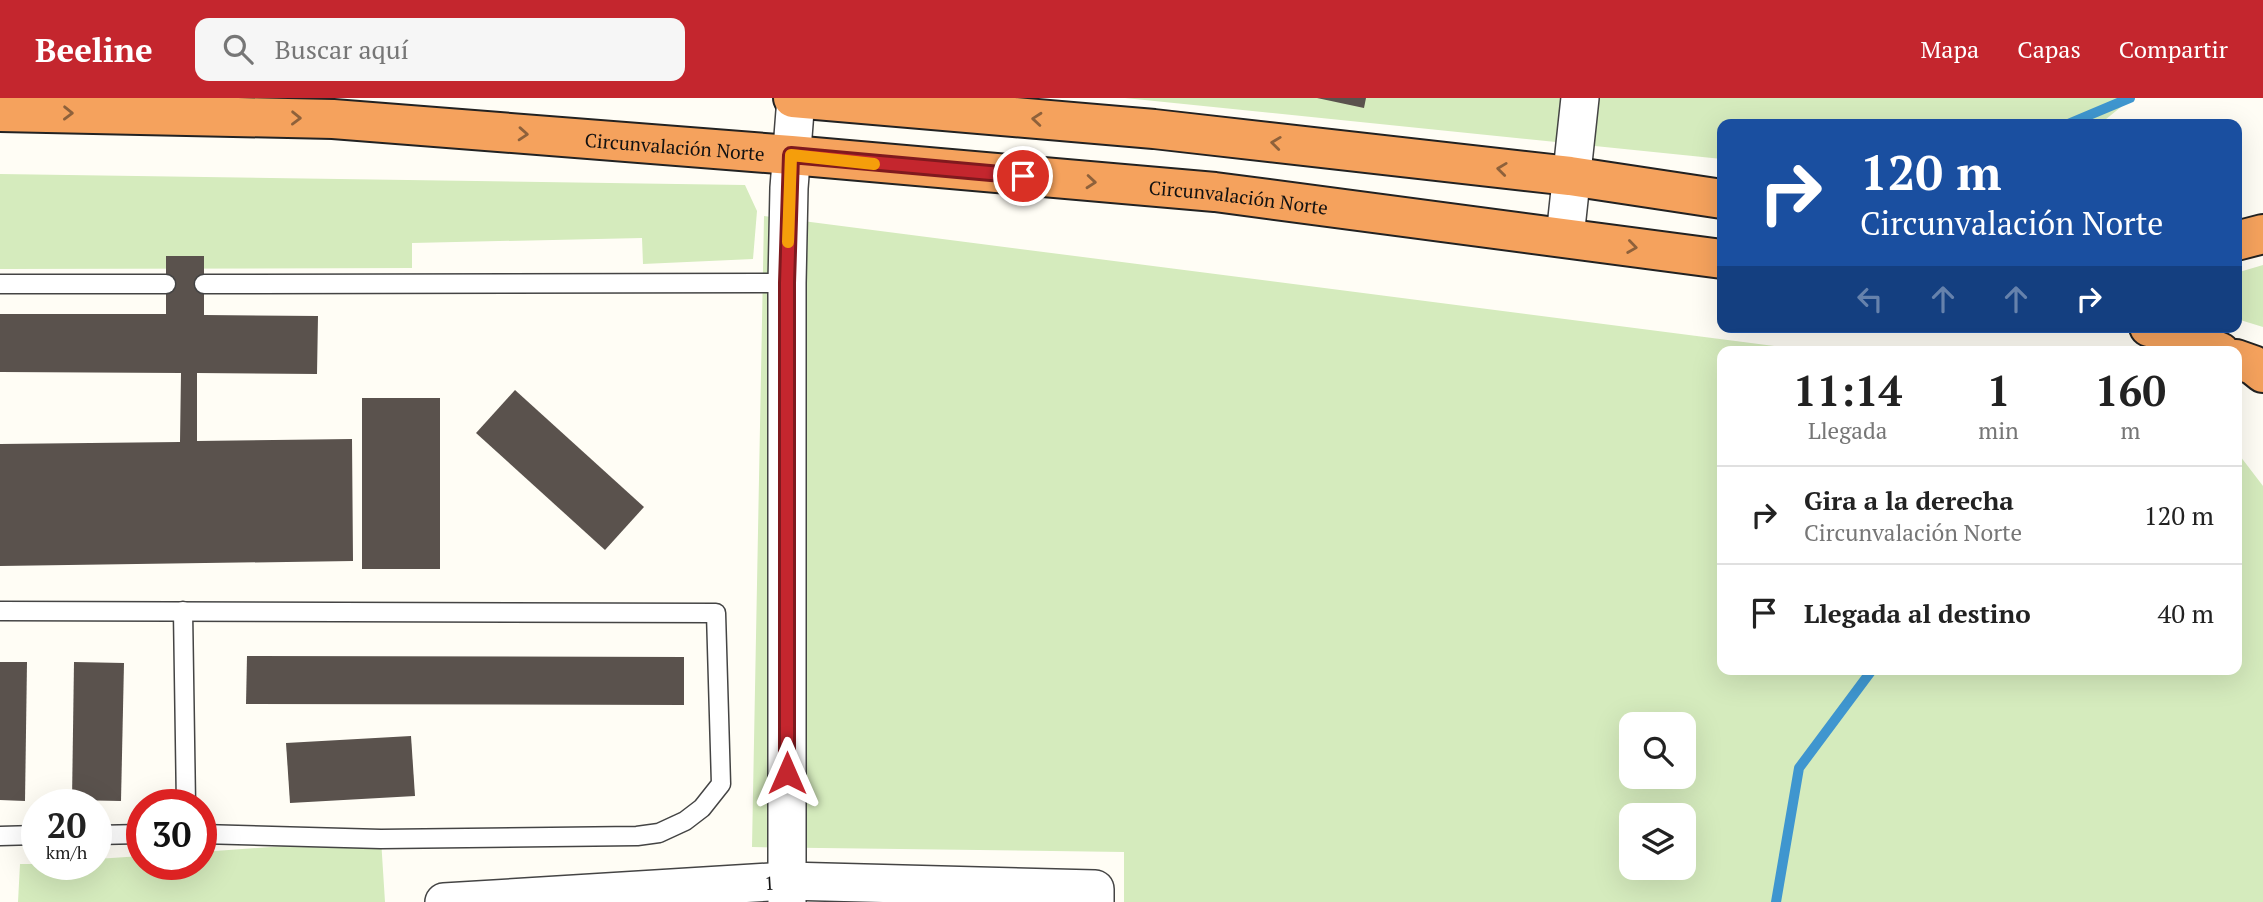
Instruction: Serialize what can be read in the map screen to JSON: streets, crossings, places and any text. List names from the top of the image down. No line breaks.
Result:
{"streets":{"highway":["Circunvalación Norte"],"street":["1"]},"page":{"header":"Beeline","search":"Buscar aquí","nav":["Mapa","Capas","Compartir"],"turn":["120 m","Circunvalación Norte"],"eta":["11:14","Llegada","1","min","160","m"],"list":[{"name":"Gira a la derecha","note":"Circunvalación Norte","value":"120 m"},{"name":"Llegada al destino","value":"40 m"}],"speed":"20 km/h","limit":"30"}}
